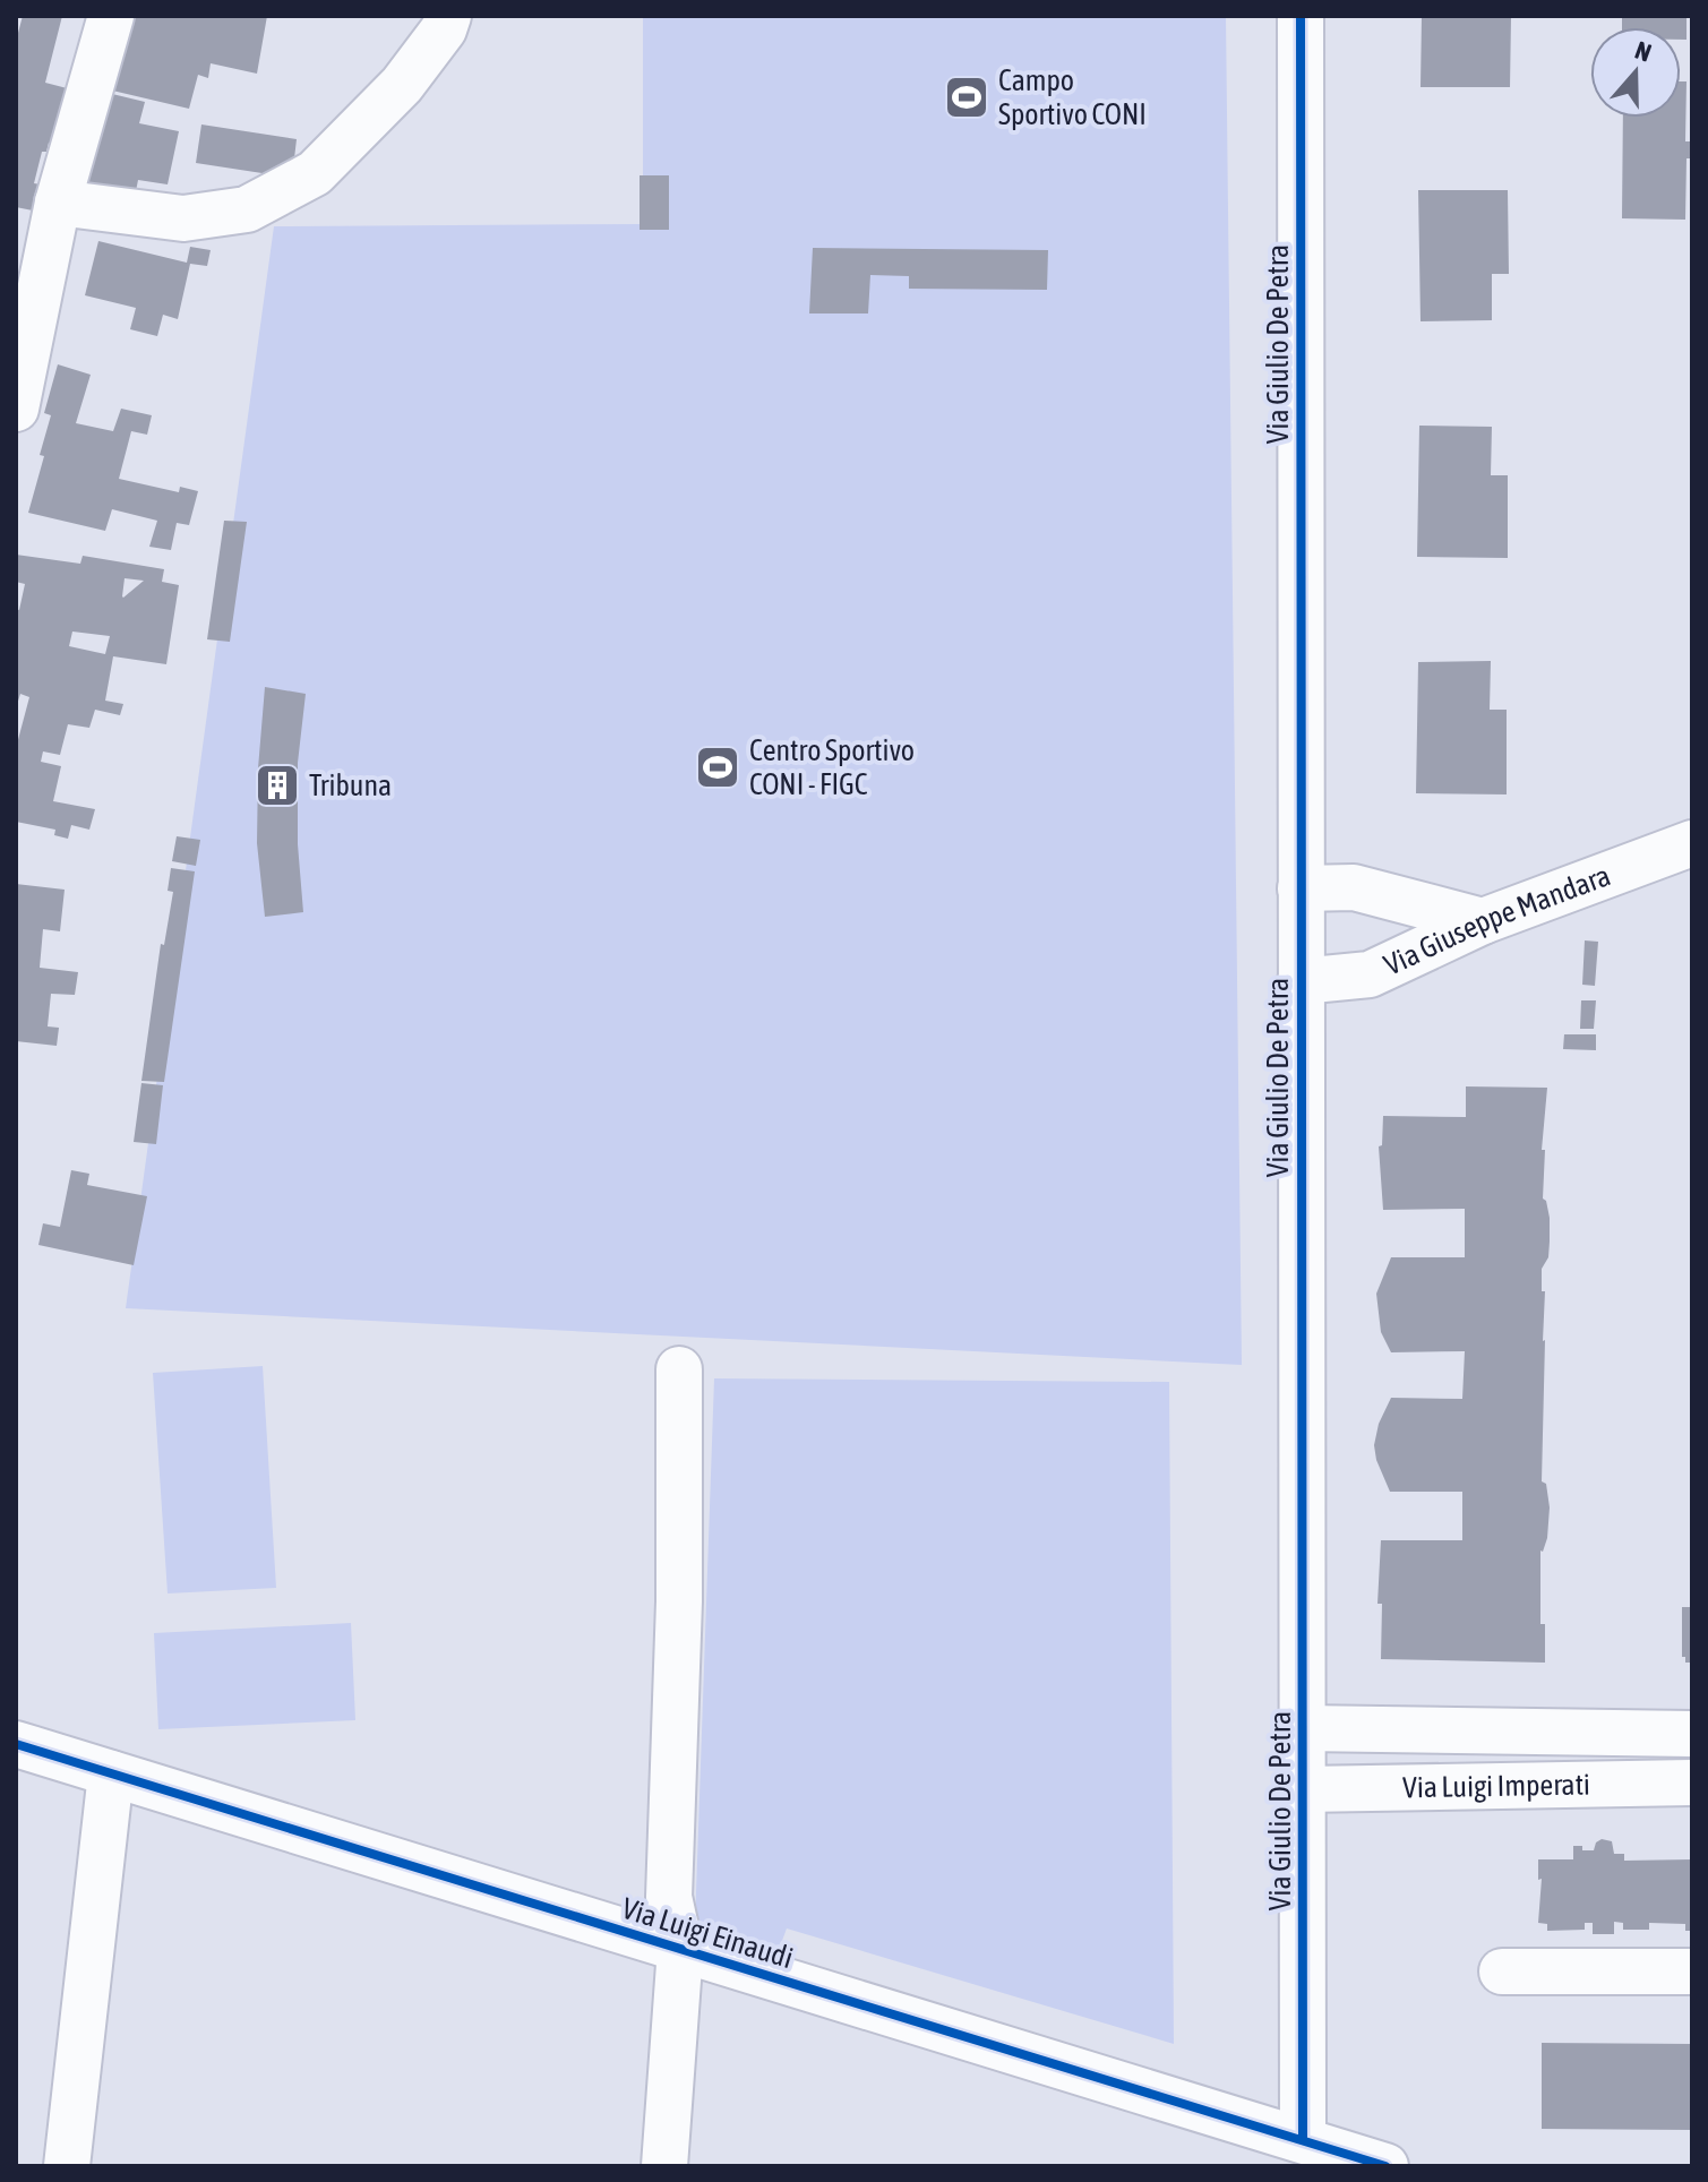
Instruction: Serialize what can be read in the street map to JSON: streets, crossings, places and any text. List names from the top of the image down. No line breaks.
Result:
{"streets":{"street":["Via Giulio De Petra","Via Giuseppe Mandara","Via Luigi Imperati","Via Luigi Einaudi"]},"crossings":[["Via Giulio De Petra","Via Giuseppe Mandara"],["Via Giulio De Petra","Via Luigi Imperati"],["Via Giulio De Petra","Via Luigi Einaudi"]],"places":{"sports":["Campo Sportivo CONI","Centro Sportivo CONI - FIGC"],"building":["Tribuna"]},"north":"top"}
